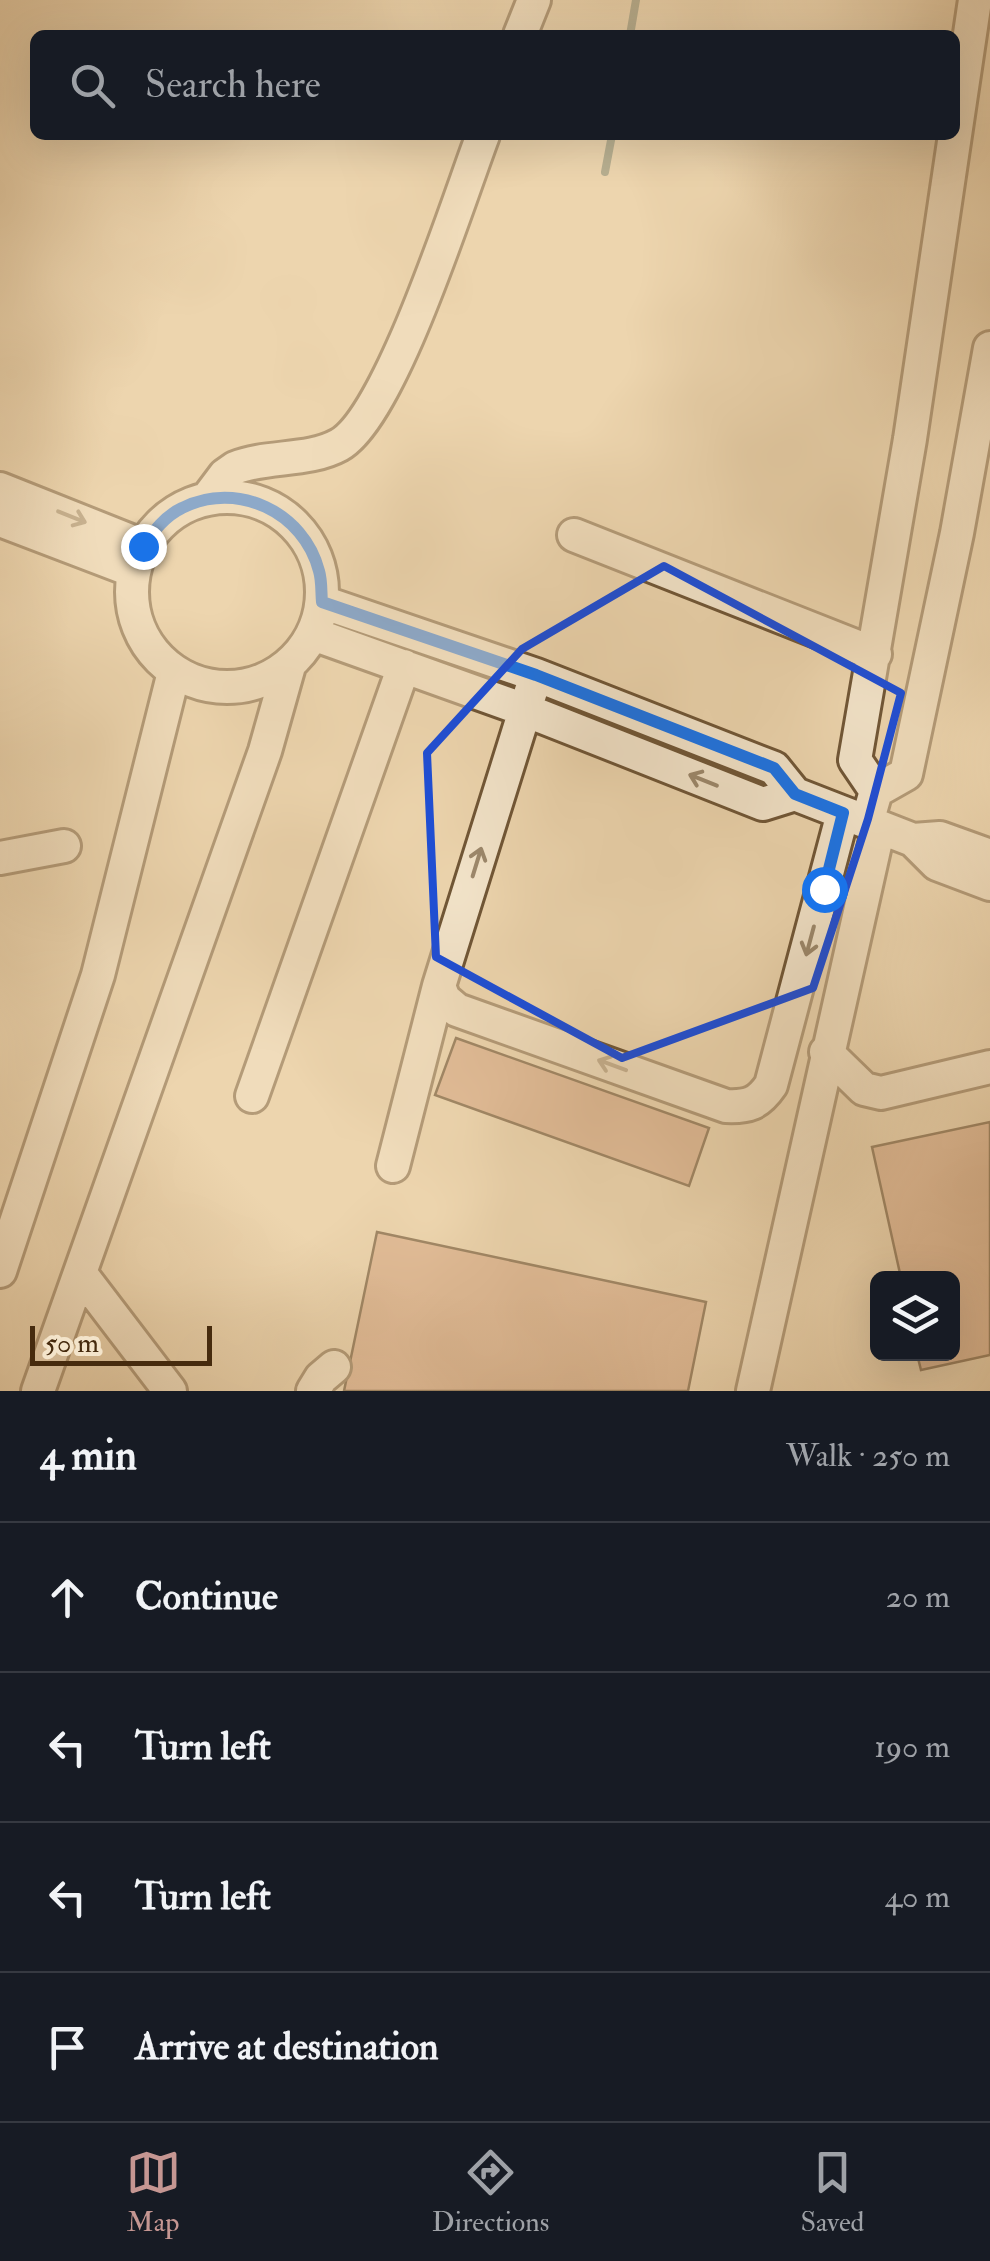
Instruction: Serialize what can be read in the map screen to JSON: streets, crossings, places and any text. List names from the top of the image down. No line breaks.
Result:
{"scale_bar":"50 m","page":{"search":"Search here","scale":"50 m","heading":["4 min","Walk · 250 m"],"list":[["Continue","20 m"],["Turn left","190 m"],["Turn left","40 m"],"Arrive at destination"],"nav":["Map","Directions","Saved"]}}
